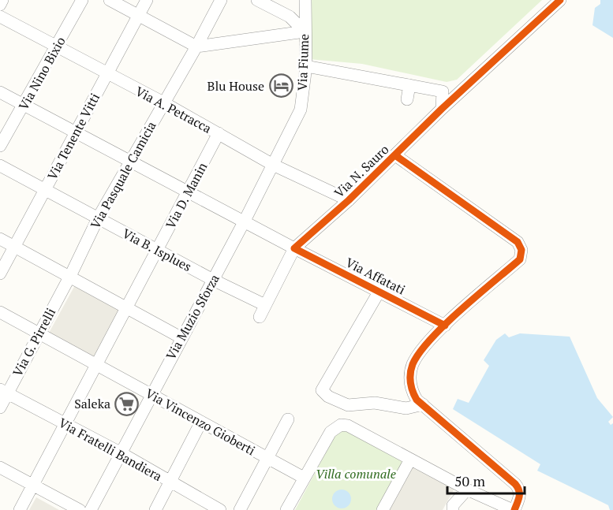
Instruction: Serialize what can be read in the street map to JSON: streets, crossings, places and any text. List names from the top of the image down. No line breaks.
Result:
{"streets":{"street":["Via Fiume","Via Nino Bixio","Via A. Petracca","Via Tenente Vitti","Via N. Sauro","Via Pasquale Camicia","Via D. Manin","Via B. Isplues","Via Affatati","Via Muzio Sforza","Via G. Pirrelli","Via Vincenzo Gioberti","Via Fratelli Bandiera"]},"crossings":[["Via Fiume","Via Muzio Sforza"],["Via Nino Bixio","Via A. Petracca"],["Via Nino Bixio","Via Affatati"],["Via A. Petracca","Via Tenente Vitti"],["Via A. Petracca","Via N. Sauro"],["Via A. Petracca","Via Pasquale Camicia"],["Via A. Petracca","Via D. Manin"],["Via A. Petracca","Via Muzio Sforza"],["Via Tenente Vitti","Via B. Isplues"],["Via Tenente Vitti","Via Affatati"],["Via N. Sauro","Via Affatati"],["Via Pasquale Camicia","Via B. Isplues"],["Via Pasquale Camicia","Via Affatati"],["Via Pasquale Camicia","Via G. Pirrelli"],["Via D. Manin","Via B. Isplues"],["Via D. Manin","Via Affatati"],["Via D. Manin","Via Vincenzo Gioberti"],["Via D. Manin","Via Fratelli Bandiera"],["Via B. Isplues","Via Muzio Sforza"],["Via Affatati","Via Muzio Sforza"],["Via Muzio Sforza","Via Vincenzo Gioberti"],["Via Muzio Sforza","Via Fratelli Bandiera"],["Via G. Pirrelli","Via Vincenzo Gioberti"],["Via G. Pirrelli","Via Fratelli Bandiera"]],"parks":["Villa comunale"],"places":{"hotel":["Blu House"],"supermarket":["Saleka"]},"scale_bar":"50 m"}
